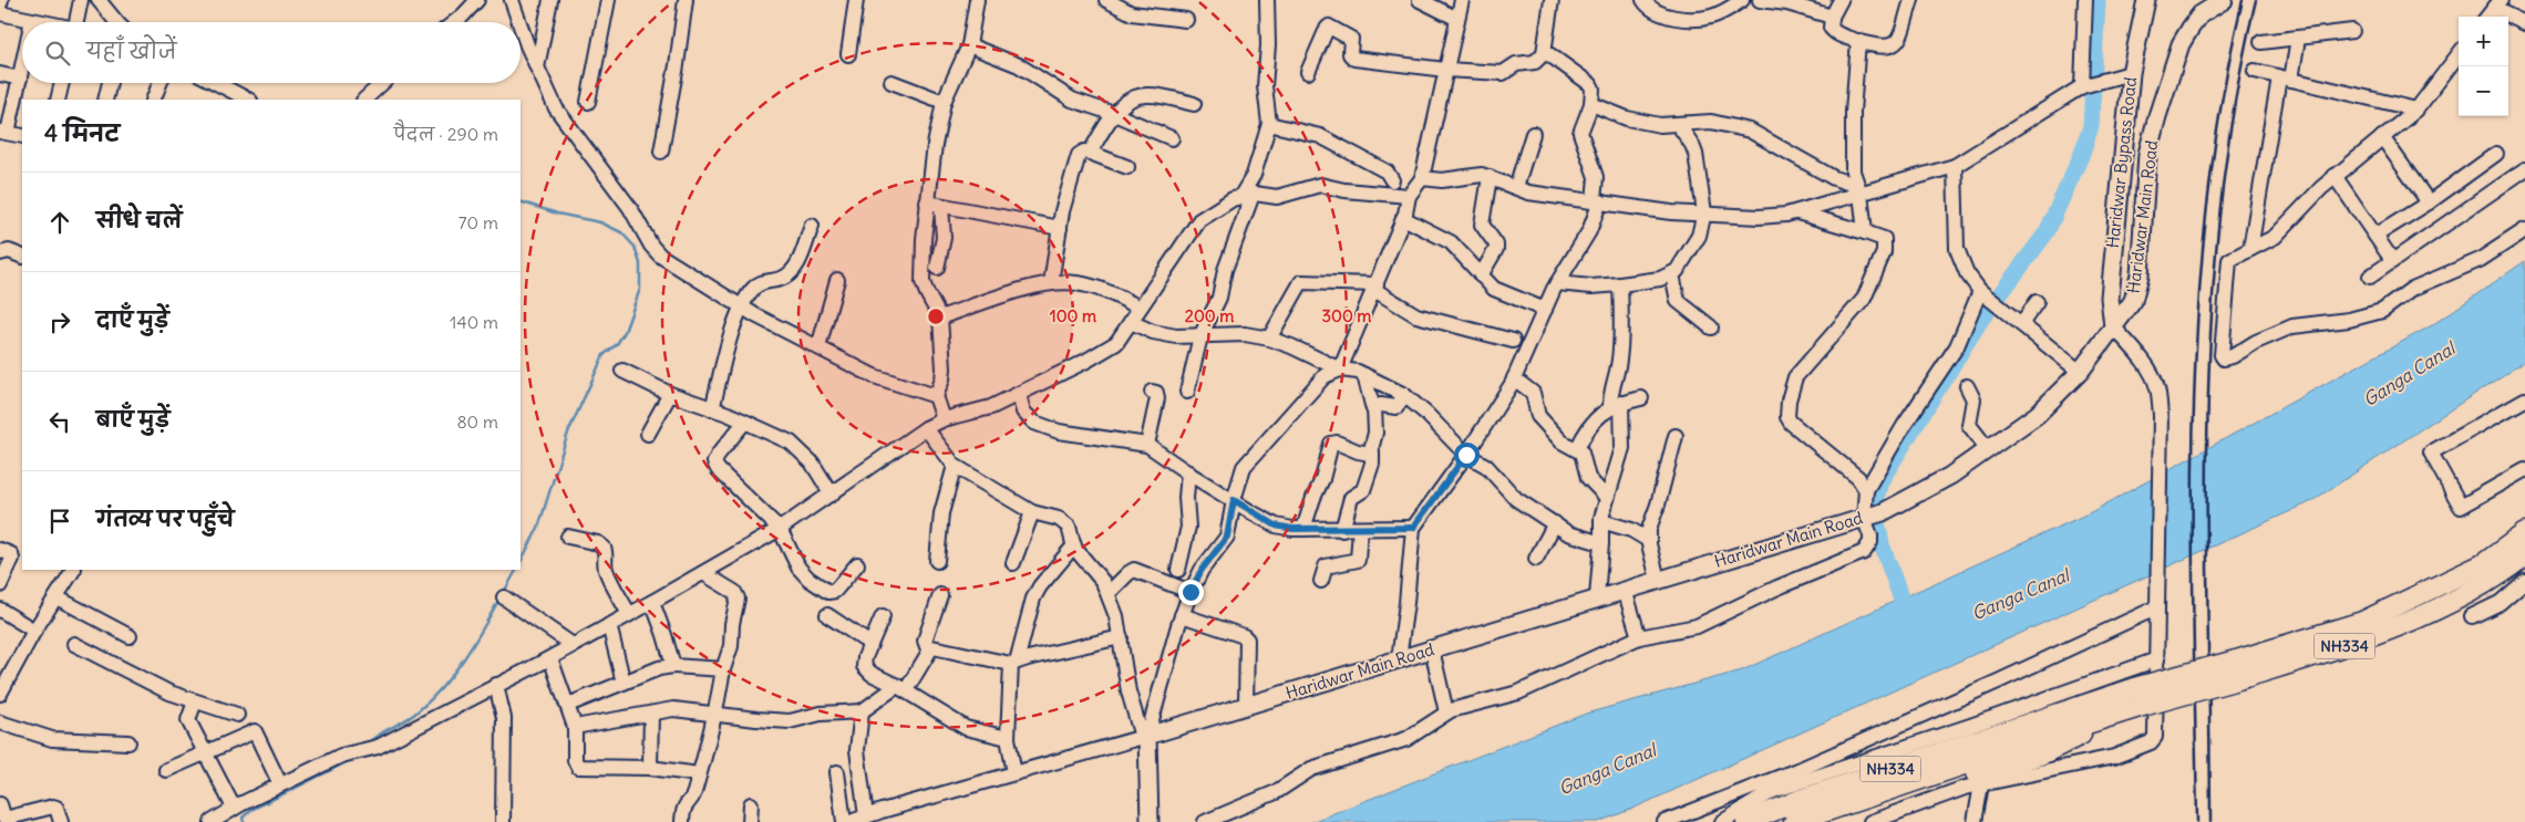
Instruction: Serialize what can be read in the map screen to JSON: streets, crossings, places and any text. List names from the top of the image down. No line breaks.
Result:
{"streets":{"highway":["NH334"],"main road":["Haridwar Bypass Road","Haridwar Main Road"]},"crossings":[["Haridwar Bypass Road","Haridwar Main Road"]],"water":["Ganga Canal"],"page":{"map_buttons":["+","−"],"search":"यहाँ खोजें","heading":["4 मिनट","पैदल · 290 m"],"list":[["सीधे चलें","70 m"],["दाएँ मुड़ें","140 m"],["बाएँ मुड़ें","80 m"],"गंतव्य पर पहुँचे"]},"rings":["100 m","200 m","300 m"]}
